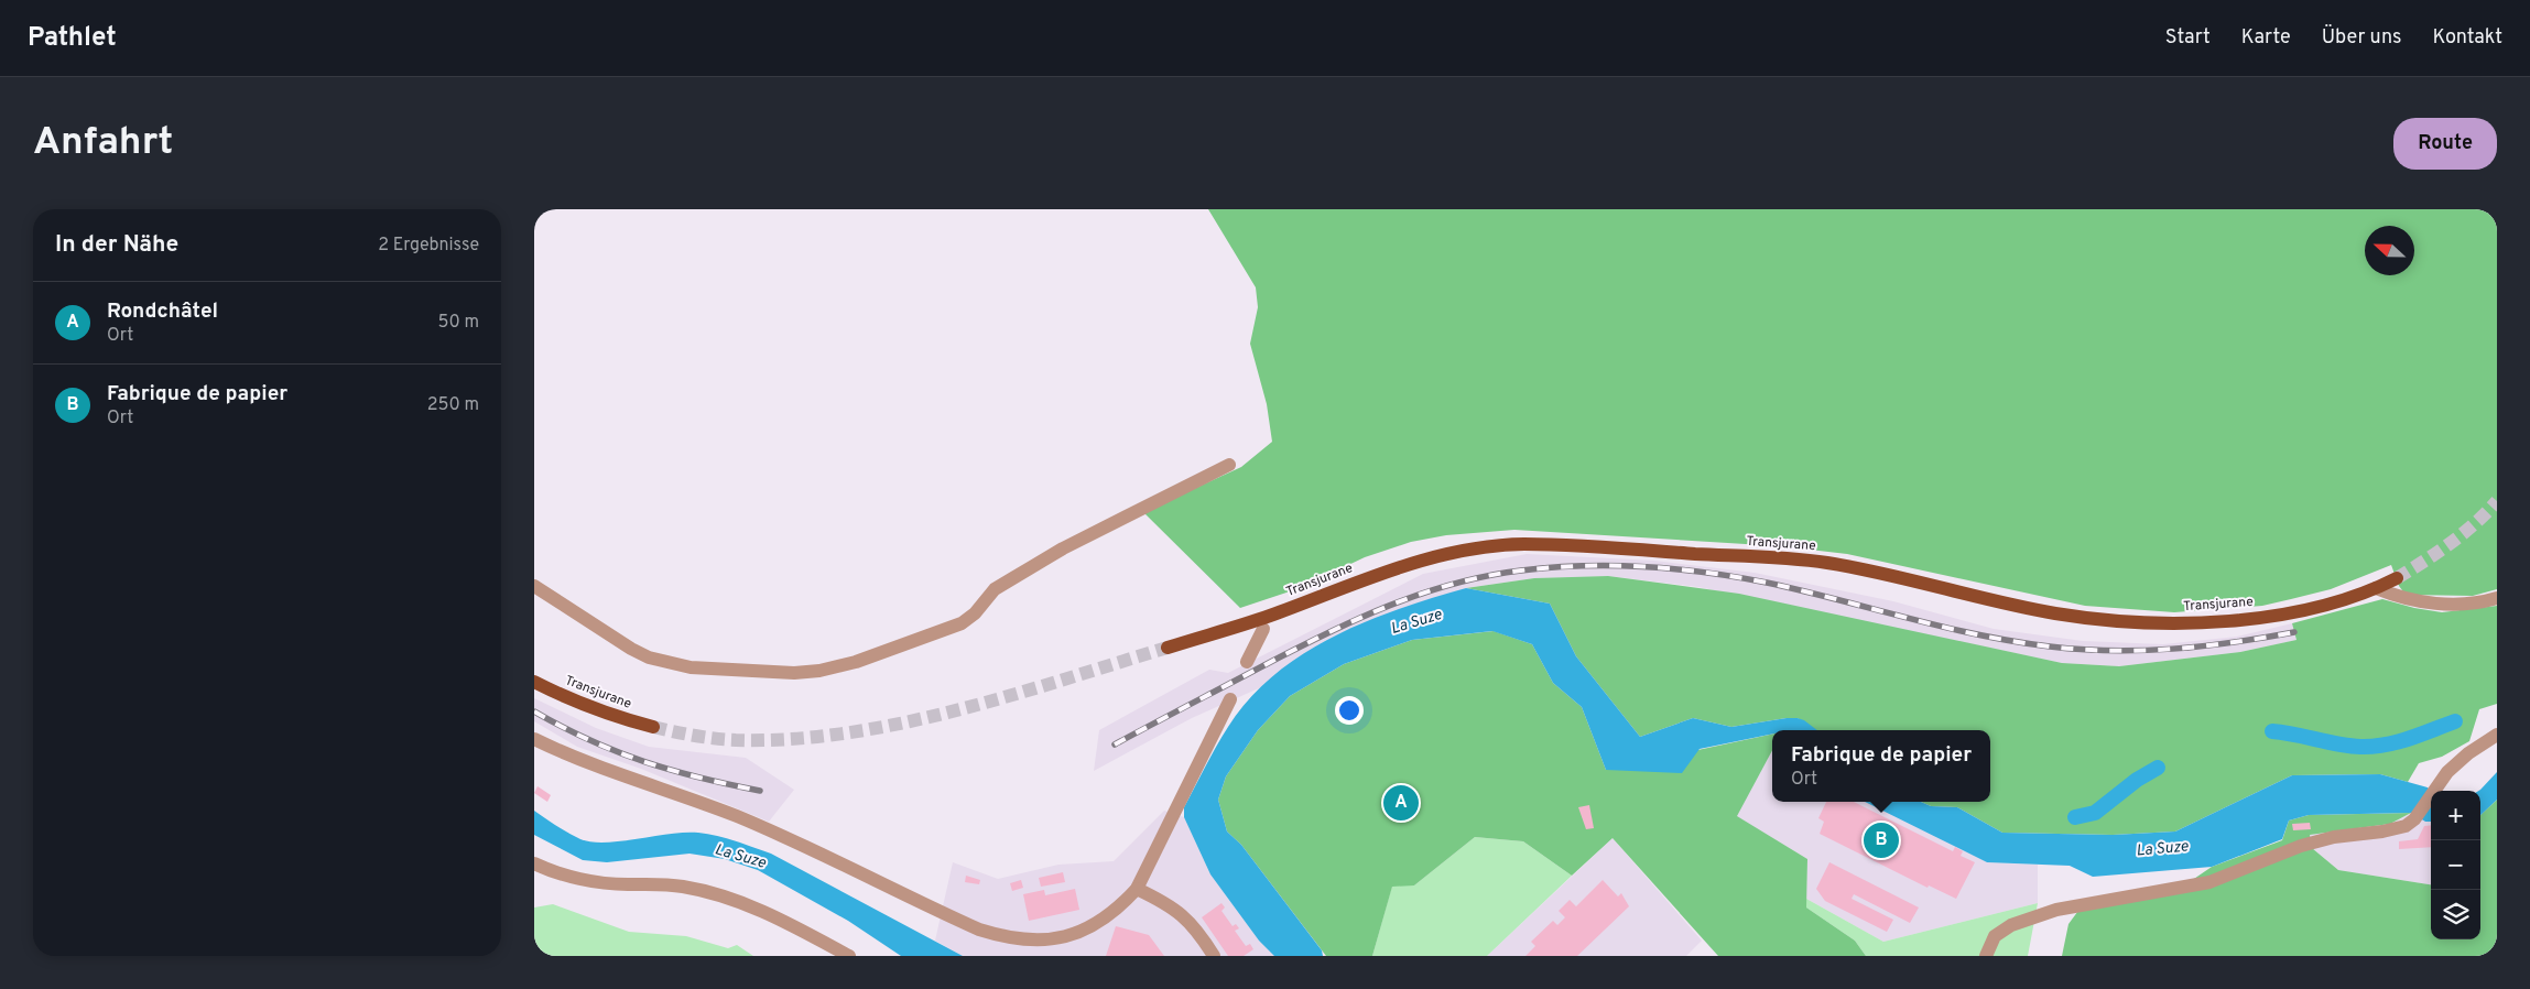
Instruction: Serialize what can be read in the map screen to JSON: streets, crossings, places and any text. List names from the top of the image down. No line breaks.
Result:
{"streets":{"main road":["Transjurane"]},"water":["La Suze"],"north":"left","page":{"header":"Pathlet","nav":["Start","Karte","Über uns","Kontakt"],"buttons":"Route","title":"Anfahrt","heading":["In der Nähe","2 Ergebnisse"],"list":[{"mark":"A","name":"Rondchâtel","note":"Ort","value":"50 m"},{"mark":"B","name":"Fabrique de papier","note":"Ort","value":"250 m"}],"popup":["Fabrique de papier","Ort"],"pins":["A","B"],"map_buttons":["+","−"]}}
